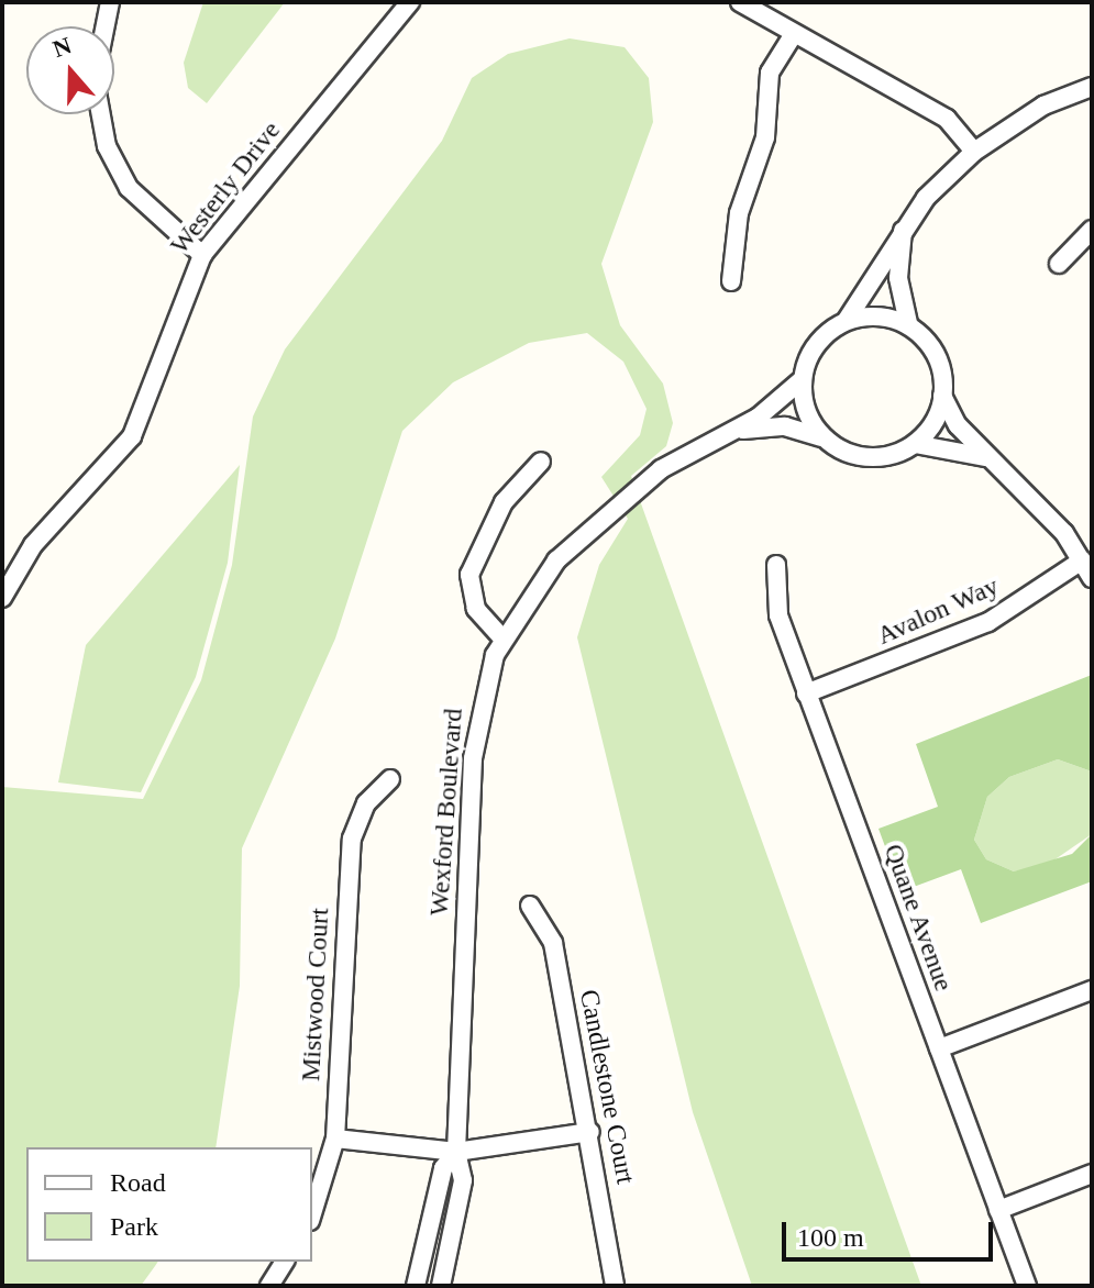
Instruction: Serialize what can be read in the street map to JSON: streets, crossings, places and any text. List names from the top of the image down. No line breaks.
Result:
{"streets":{"street":["Westerly Drive","Avalon Way","Wexford Boulevard","Quane Avenue","Mistwood Court","Candlestone Court"]},"crossings":[["Avalon Way","Quane Avenue"]],"legend":["Road","Park"],"scale_bar":"100 m","north":"top"}
